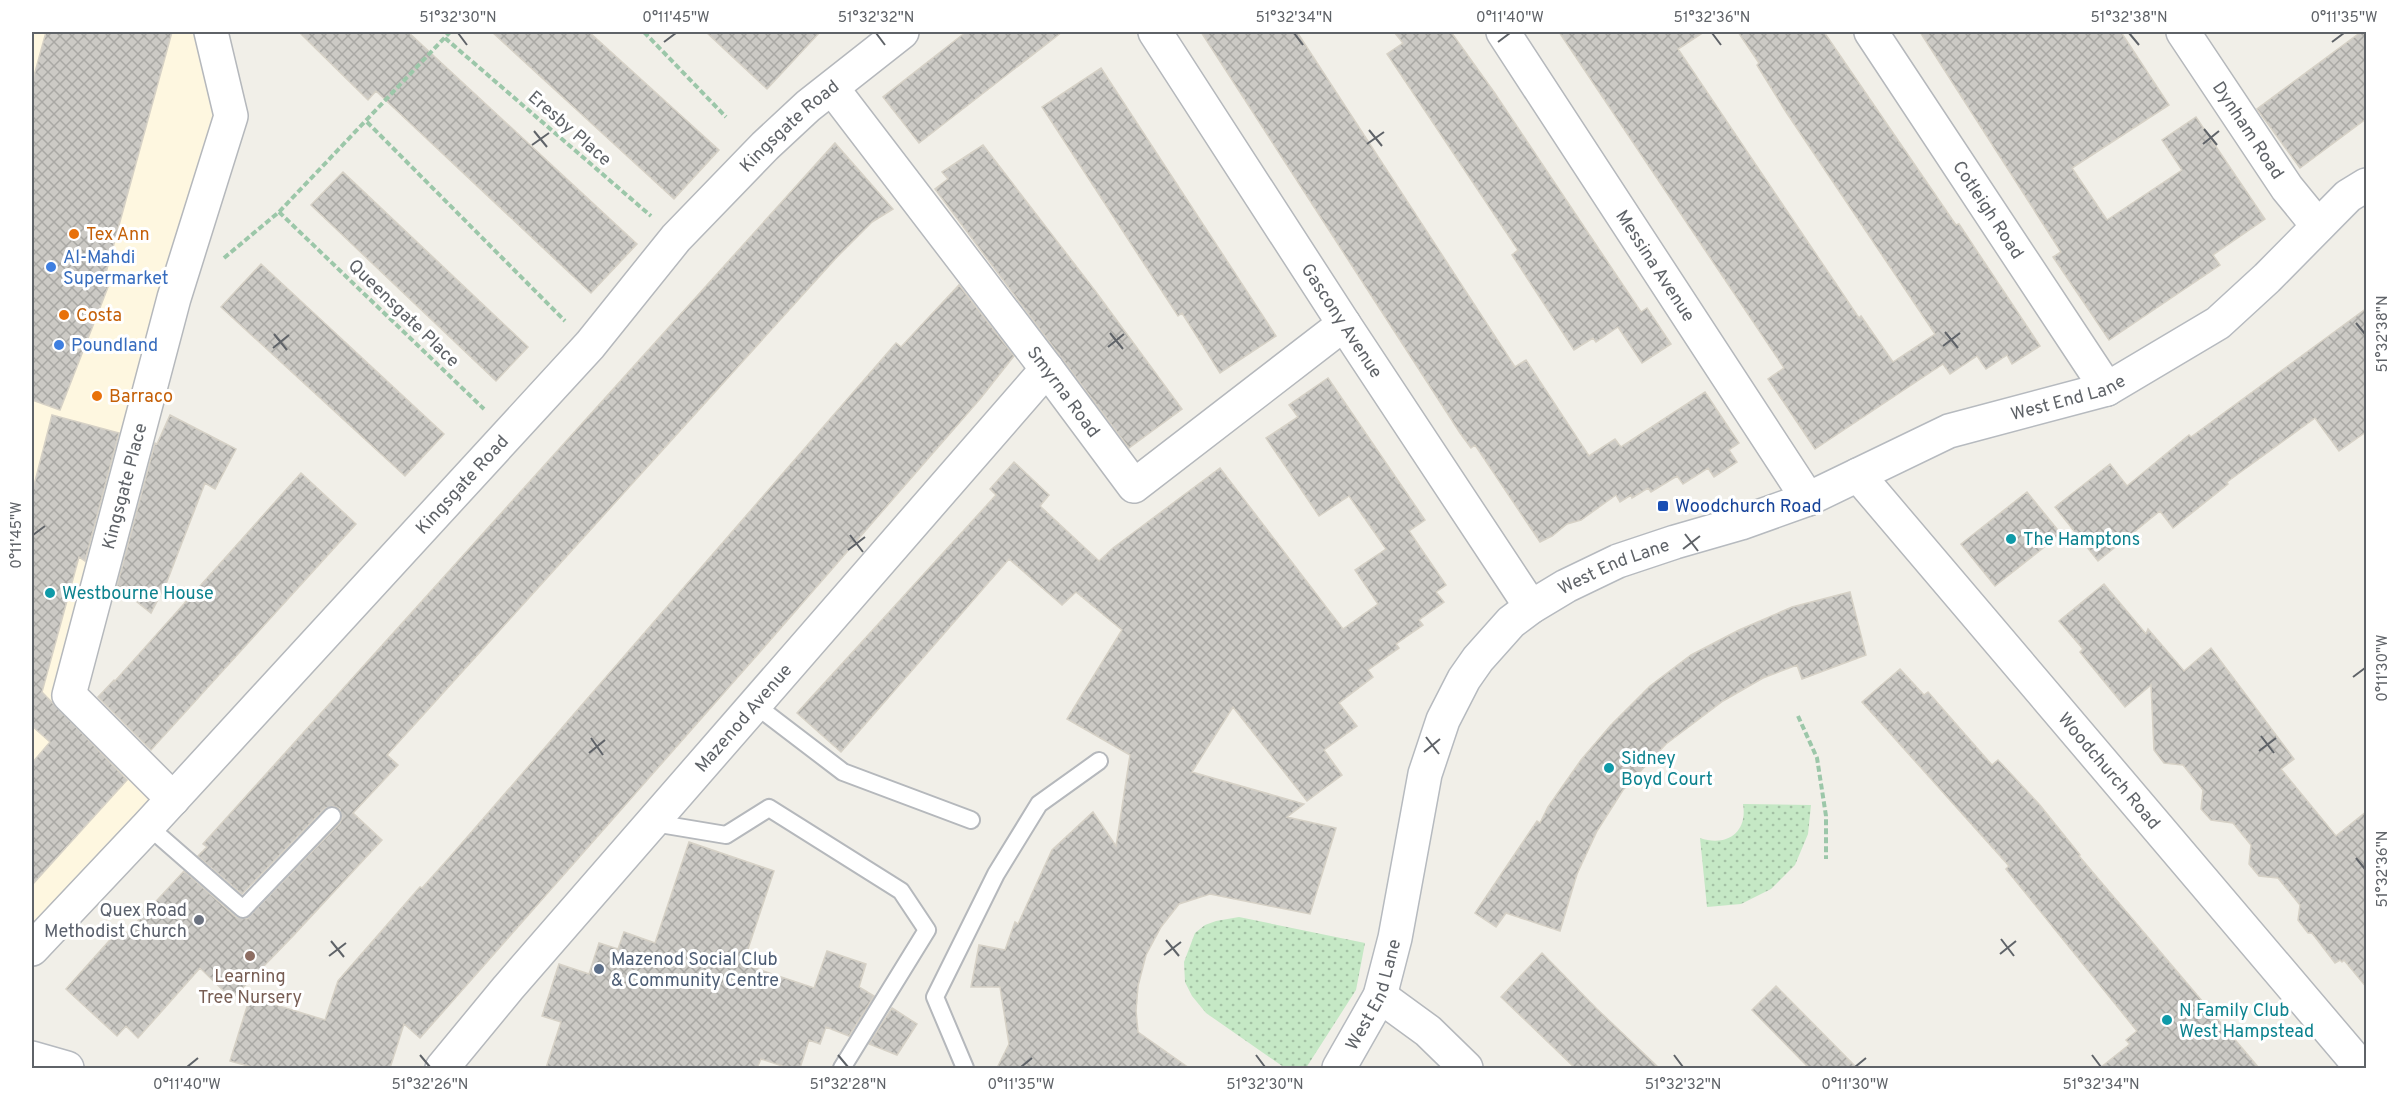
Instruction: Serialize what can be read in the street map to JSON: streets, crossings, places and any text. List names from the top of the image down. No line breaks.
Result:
{"streets":{"street":["Kingsgate Road","Dynham Road","Cotleigh Road","Messina Avenue","Gascony Avenue","Smyrna Road","West End Lane","Kingsgate Place","Mazenod Avenue","Woodchurch Road"],"path":["Eresby Place","Queensgate Place"]},"crossings":[["Kingsgate Road","Eresby Place"],["Kingsgate Road","Queensgate Place"],["Kingsgate Road","Smyrna Road"],["Kingsgate Road","Kingsgate Place"],["Dynham Road","West End Lane"],["Cotleigh Road","West End Lane"],["Messina Avenue","West End Lane"],["Gascony Avenue","Smyrna Road"],["Gascony Avenue","West End Lane"],["Smyrna Road","Mazenod Avenue"],["West End Lane","Woodchurch Road"]],"places":{"other":["Tex Ann","Al-Mahdi Supermarket","Costa","Poundland","Barraco","The Hamptons","Westbourne House","Sidney Boyd Court","Quex Road Methodist Church","Learning Tree Nursery","Mazenod Social Club & Community Centre","N Family Club West Hampstead"],"transit":["Woodchurch Road"]},"coordinates":["51°32'30\"N","0°11'45\"W","51°32'32\"N","51°32'34\"N","0°11'40\"W","51°32'36\"N","51°32'38\"N","0°11'35\"W","0°11'30\"W","51°32'26\"N","51°32'28\"N"]}
